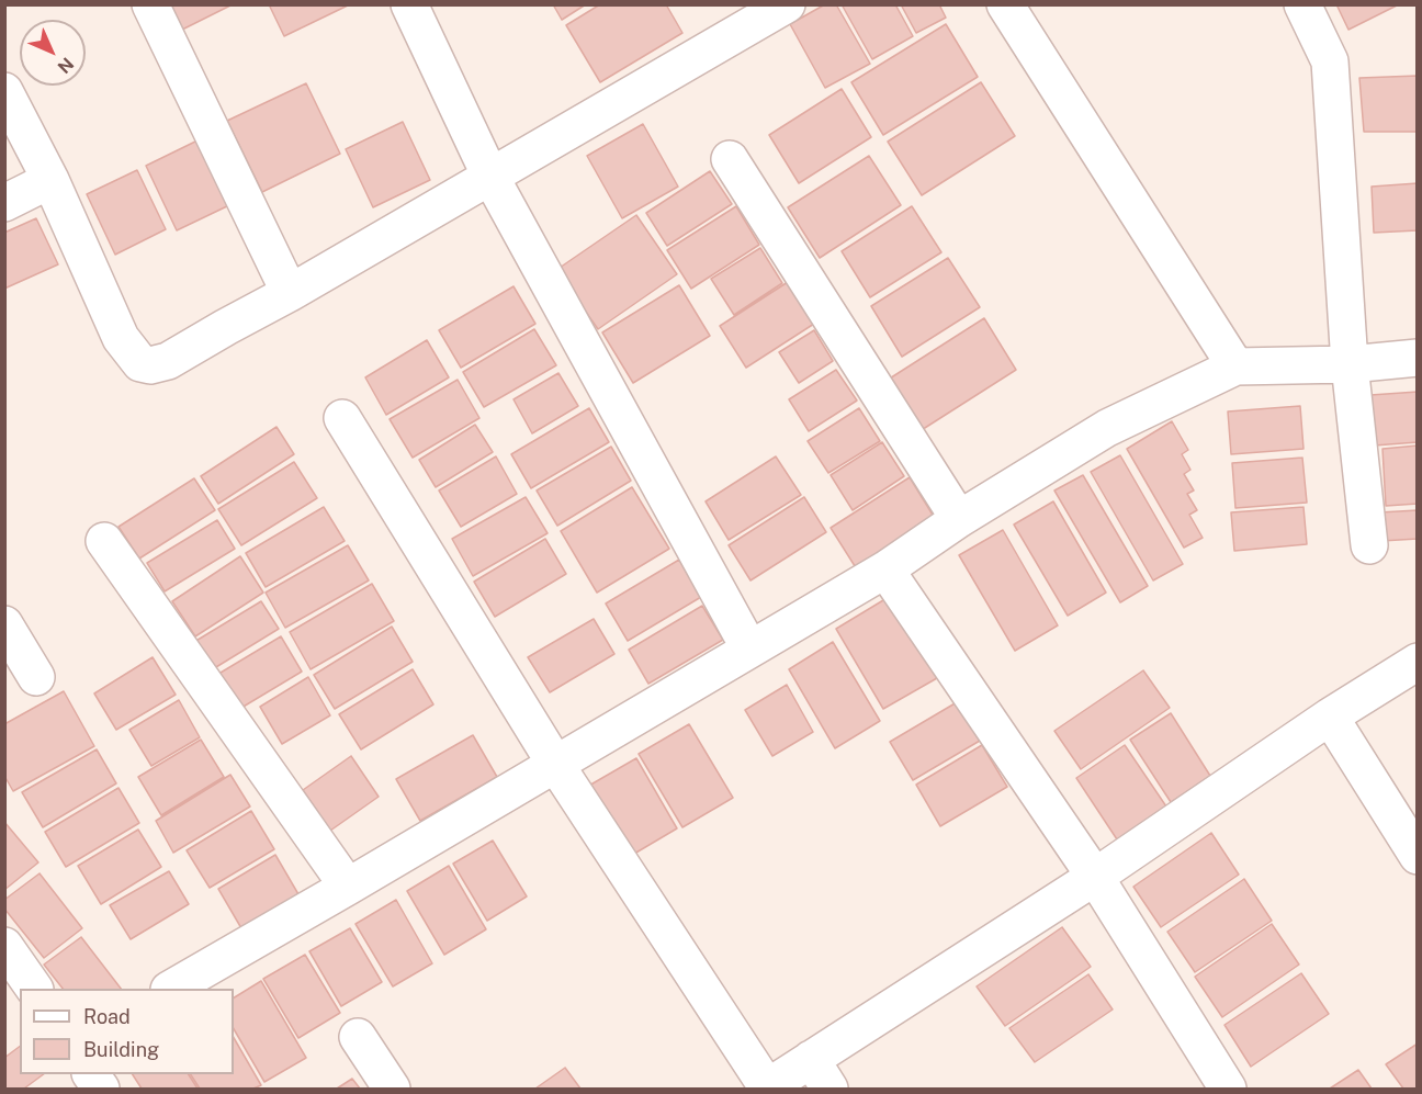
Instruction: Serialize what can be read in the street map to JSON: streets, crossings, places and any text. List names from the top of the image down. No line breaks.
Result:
{"legend":["Road","Building"],"north":"bottom right"}
